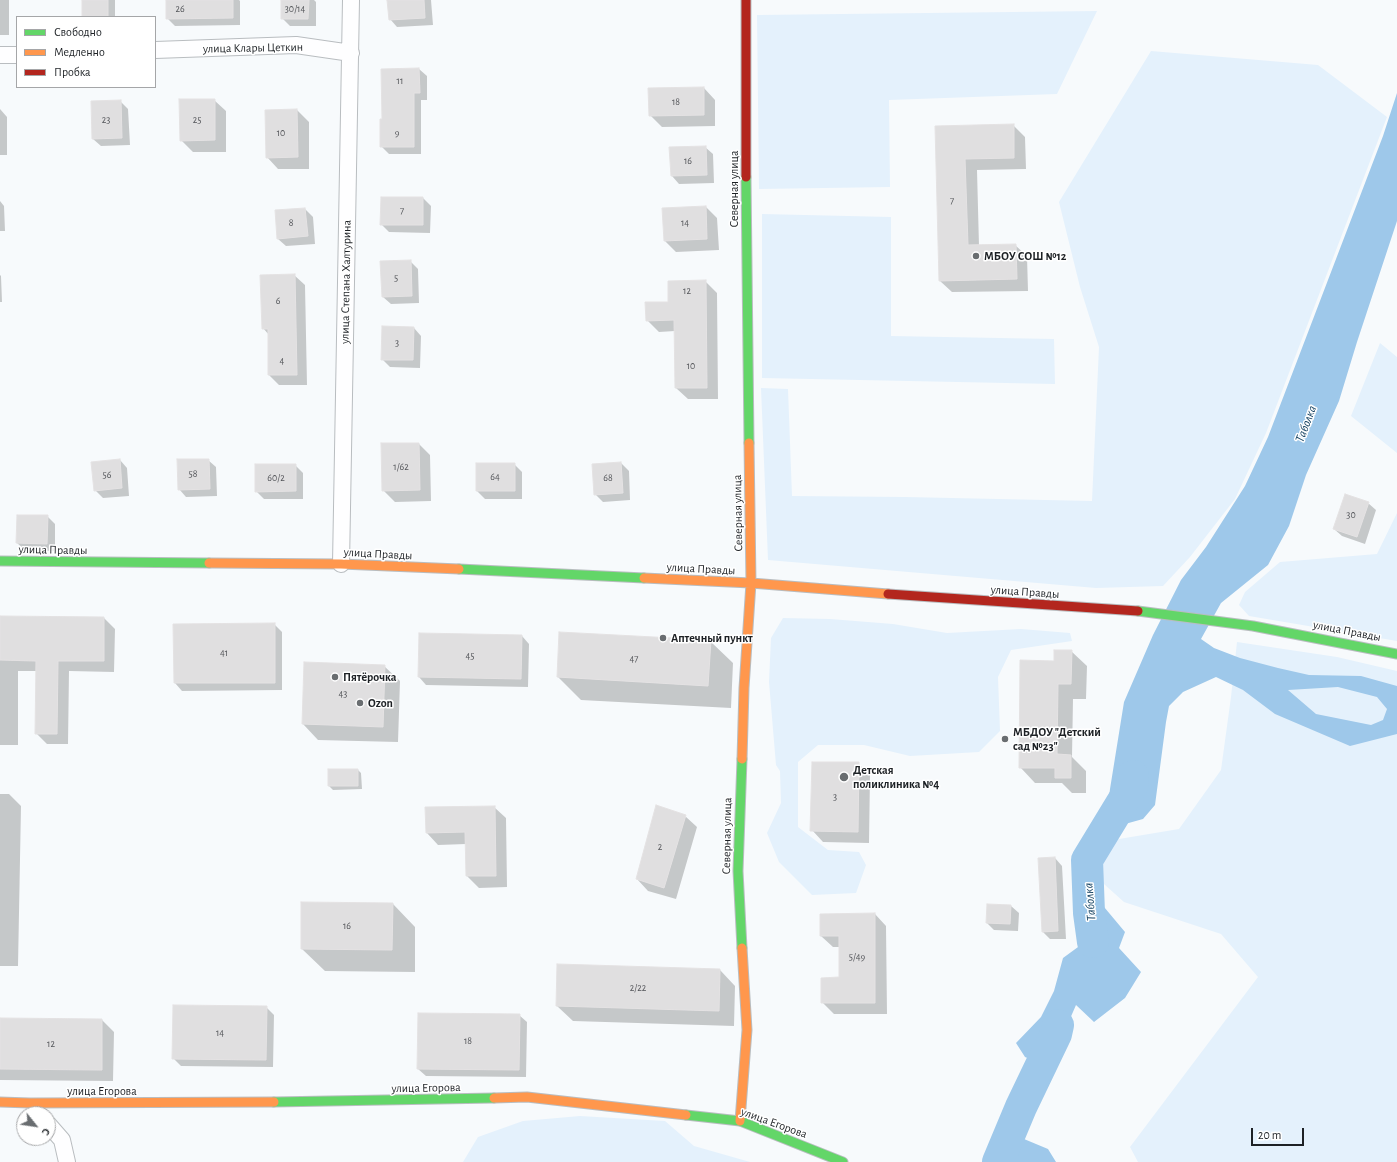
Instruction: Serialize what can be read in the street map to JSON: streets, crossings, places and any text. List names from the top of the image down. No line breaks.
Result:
{"streets":{"street":["улица Клары Цеткин","Северная улица","улица Степана Халтурина","улица Правды","улица Егорова"]},"crossings":[["улица Клары Цеткин","улица Степана Халтурина"],["Северная улица","улица Правды"],["Северная улица","улица Егорова"],["улица Степана Халтурина","улица Правды"]],"water":["Таболка"],"places":["МБОУ СОШ №12","Аптечный пункт","Пятёрочка","Ozon","МБДОУ \"Детский сад №23\"","Детская поликлиника №4"],"house_numbers":["26","30/14","11","18","23","25","10","9","16","7","7","8","14","5","12","6","3","4","10","1/62","58","56","64","60/2","68","30","41","45","47","43","3","2","16","5/49","2/22","14","18","12"],"legend":["Свободно","Медленно","Пробка"],"scale_bar":"20 m","north":"bottom right"}
